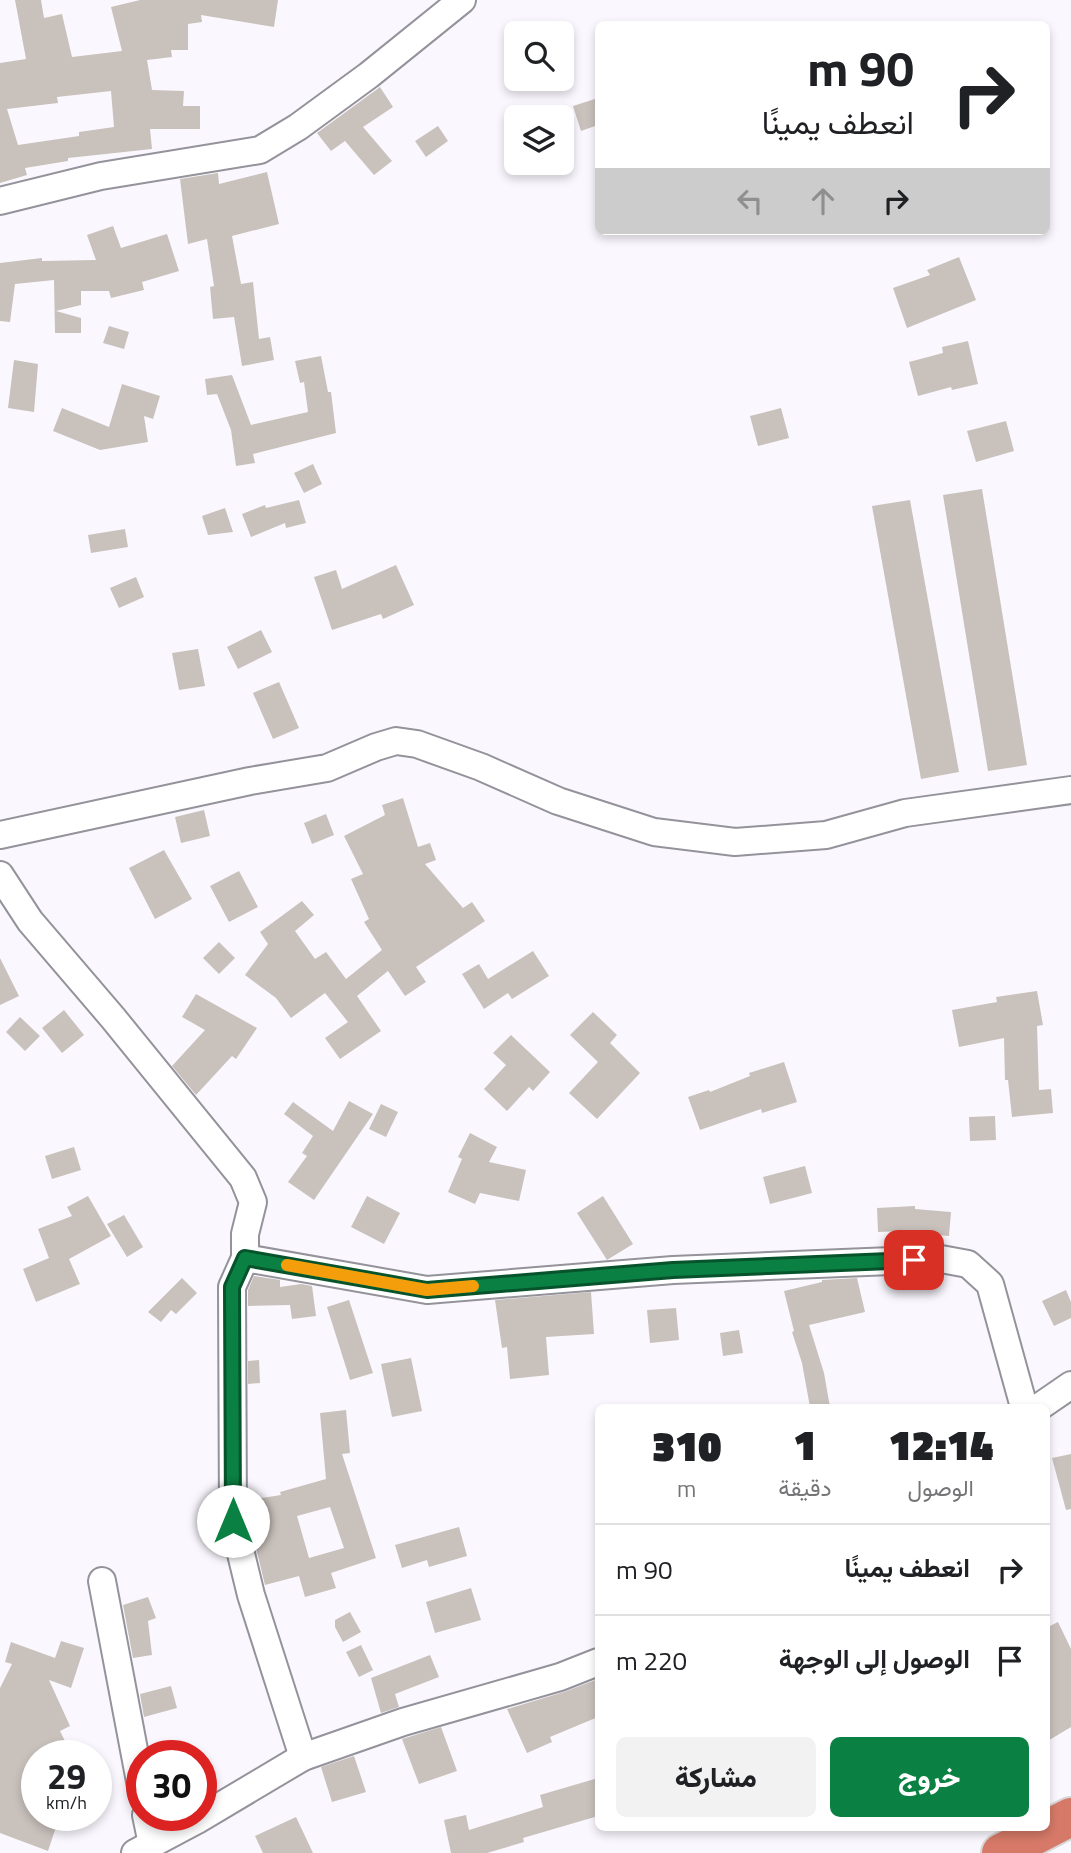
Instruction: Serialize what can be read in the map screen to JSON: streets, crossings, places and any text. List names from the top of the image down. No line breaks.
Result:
{"page":{"turn":["90 m","انعطف يمينًا"],"eta":["12:14","الوصول","1","دقيقة","310","m"],"list":[{"name":"انعطف يمينًا","value":"90 m"},{"name":"الوصول إلى الوجهة","value":"220 m"}],"buttons":["خروج","مشاركة"],"speed":"29 km/h","limit":"30"}}
